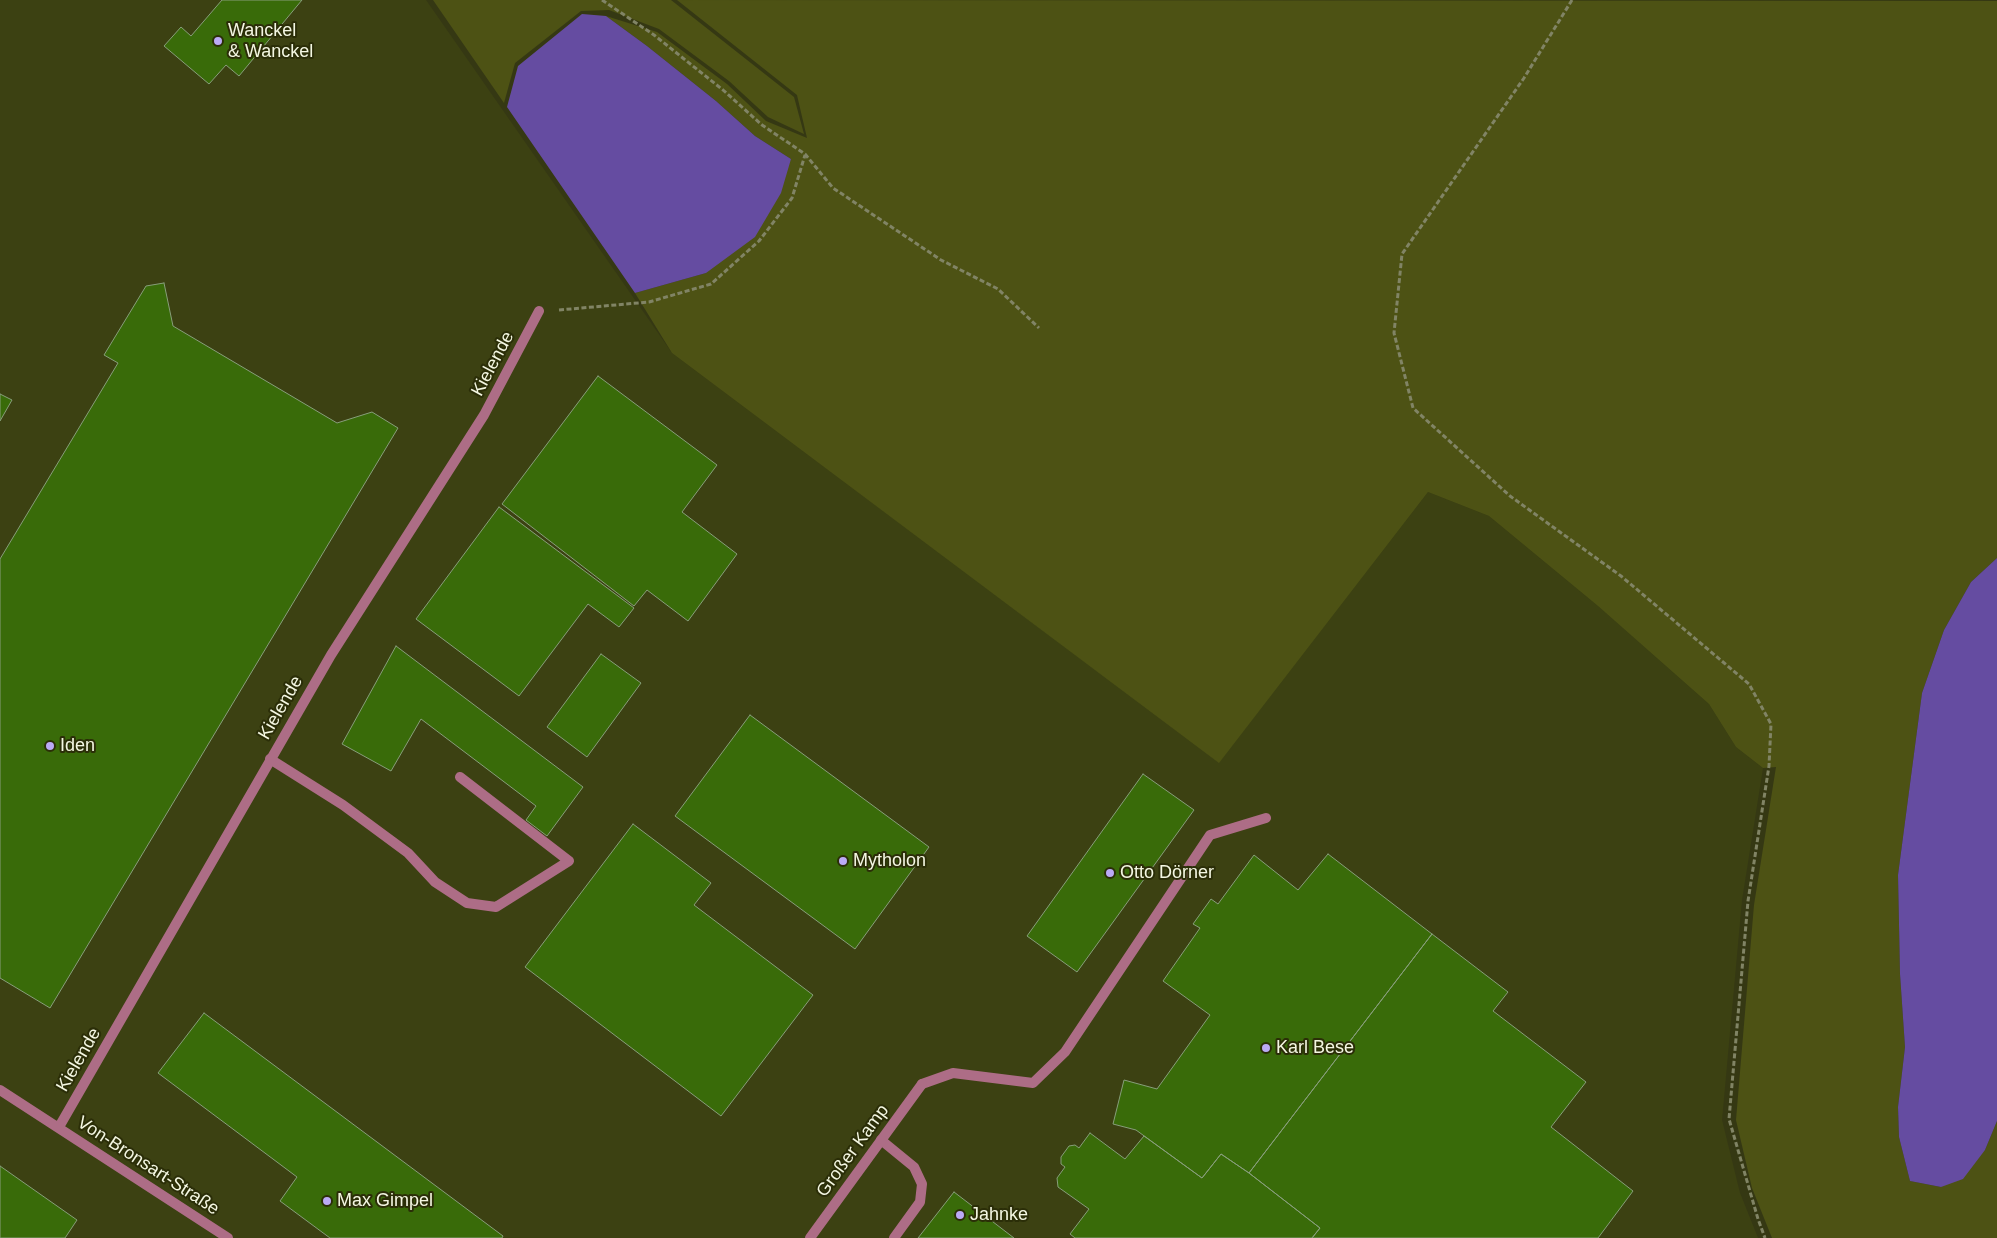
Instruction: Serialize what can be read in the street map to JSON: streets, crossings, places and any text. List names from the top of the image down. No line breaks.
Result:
{"streets":{"street":["Kielende","Großer Kamp","Von-Bronsart-Straße"]},"crossings":[["Kielende","Von-Bronsart-Straße"]],"places":["Wanckel & Wanckel","Iden","Mytholon","Otto Dörner","Karl Bese","Max Gimpel","Jahnke"]}
